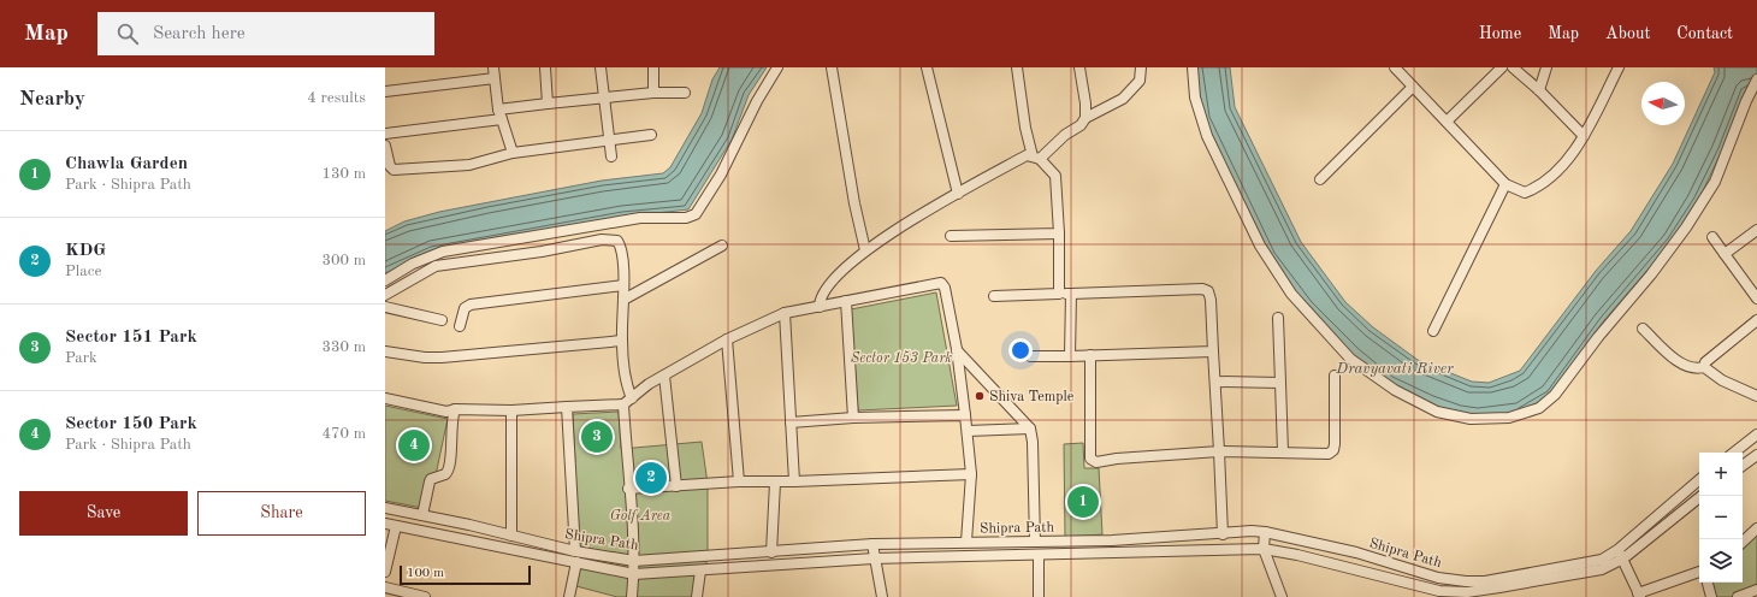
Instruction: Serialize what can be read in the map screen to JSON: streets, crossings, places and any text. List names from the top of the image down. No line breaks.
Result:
{"streets":{"street":["Shipra Path"]},"water":["Dravyavati River"],"parks":["Sector 153 Park","Golf Area"],"places":["Shiva Temple"],"scale_bar":"100 m","north":"left","page":{"header":"Map","search":"Search here","nav":["Home","Map","About","Contact"],"heading":["Nearby","4 results"],"list":[{"mark":"1","name":"Chawla Garden","note":"Park · Shipra Path","value":"130 m"},{"mark":"2","name":"KDG","note":"Place","value":"300 m"},{"mark":"3","name":"Sector 151 Park","note":"Park","value":"330 m"},{"mark":"4","name":"Sector 150 Park","note":"Park · Shipra Path","value":"470 m"}],"pins":["3","4","2","1"],"map_buttons":["+","−"],"buttons":["Save","Share"],"scale":"100 m"}}
